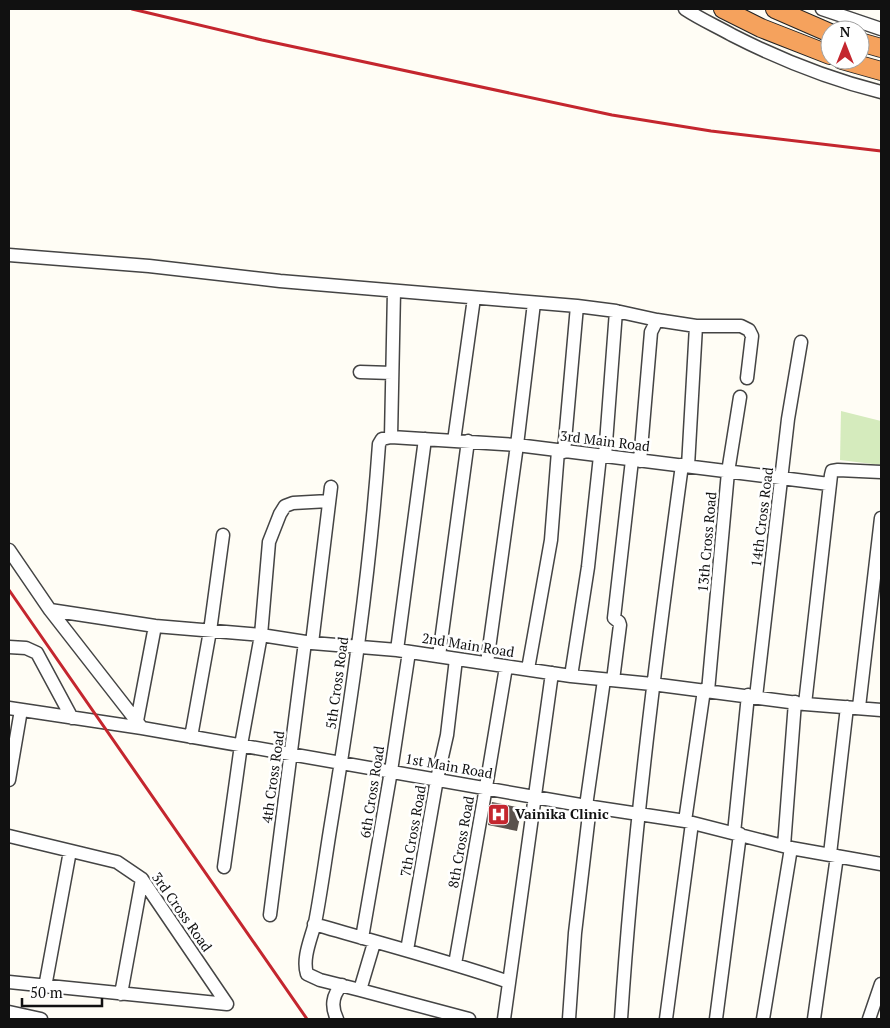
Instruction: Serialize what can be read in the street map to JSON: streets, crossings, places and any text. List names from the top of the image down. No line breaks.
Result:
{"streets":{"street":["3rd Main Road","14th Cross Road","13th Cross Road","2nd Main Road","5th Cross Road","1st Main Road","4th Cross Road","6th Cross Road","7th Cross Road","8th Cross Road","3rd Cross Road"]},"crossings":[["3rd Main Road","14th Cross Road"],["3rd Main Road","13th Cross Road"],["3rd Main Road","5th Cross Road"],["3rd Main Road","6th Cross Road"],["14th Cross Road","2nd Main Road"],["14th Cross Road","1st Main Road"],["13th Cross Road","2nd Main Road"],["13th Cross Road","1st Main Road"],["2nd Main Road","5th Cross Road"],["2nd Main Road","4th Cross Road"],["2nd Main Road","6th Cross Road"],["2nd Main Road","7th Cross Road"],["2nd Main Road","8th Cross Road"],["5th Cross Road","1st Main Road"],["1st Main Road","4th Cross Road"],["1st Main Road","6th Cross Road"],["1st Main Road","7th Cross Road"],["1st Main Road","8th Cross Road"]],"places":{"hospital":["Vainika Clinic"]},"scale_bar":"50 m","north":"top"}
